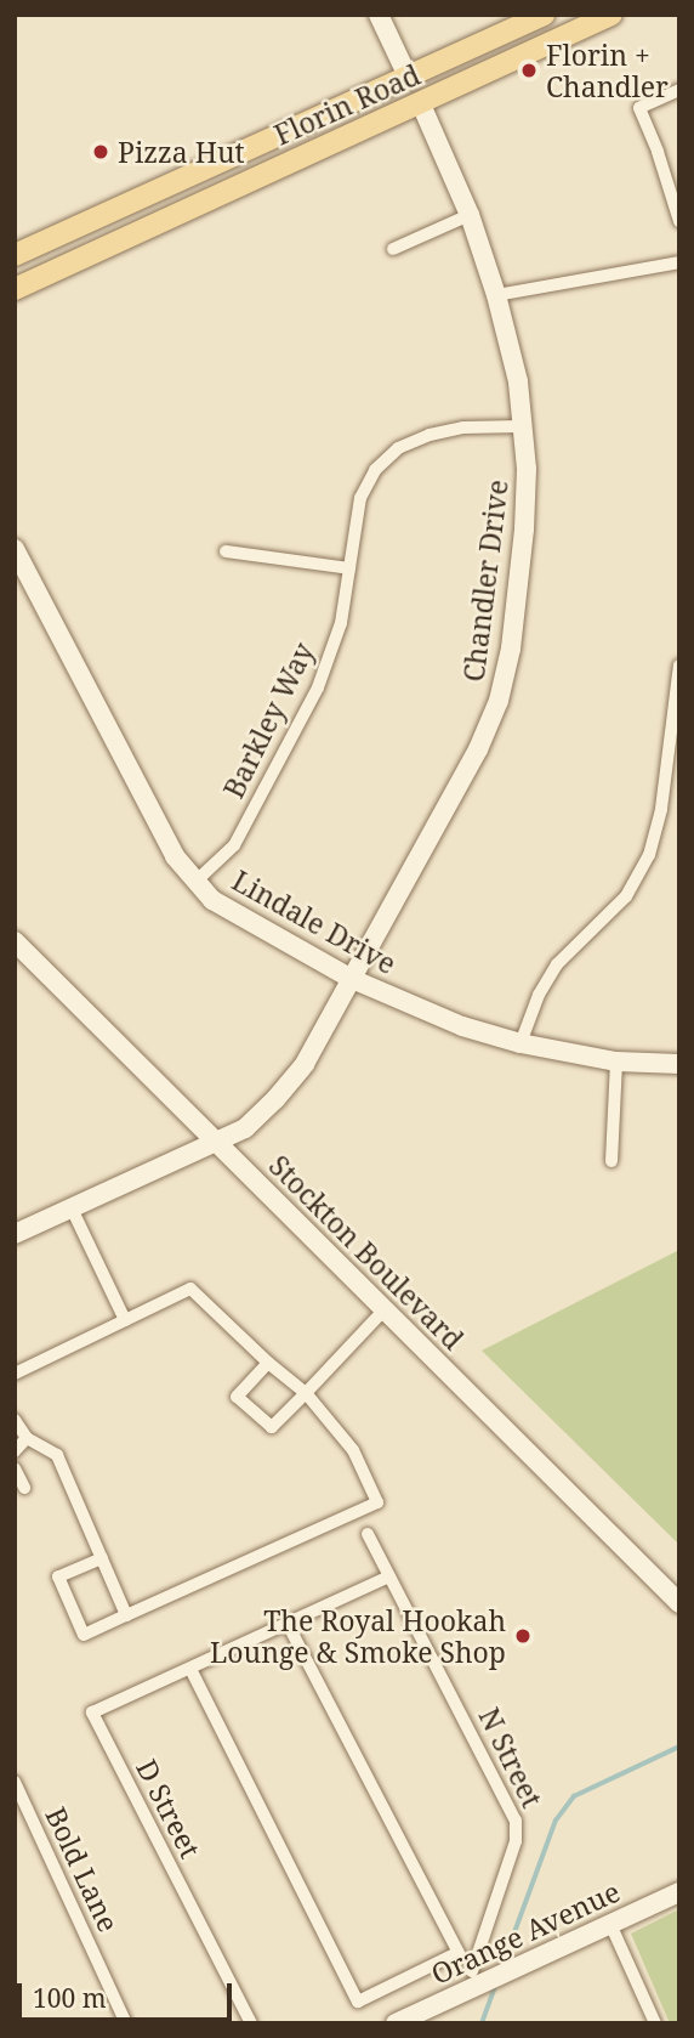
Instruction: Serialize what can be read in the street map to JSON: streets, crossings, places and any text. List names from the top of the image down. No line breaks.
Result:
{"streets":{"main road":["Florin Road"],"street":["Chandler Drive","Barkley Way","Lindale Drive","Stockton Boulevard","N Street","D Street","Bold Lane","Orange Avenue"]},"crossings":[["Florin Road","Chandler Drive"],["Chandler Drive","Barkley Way"],["Chandler Drive","Lindale Drive"],["Chandler Drive","Stockton Boulevard"],["Barkley Way","Lindale Drive"],["N Street","Orange Avenue"]],"places":["Florin + Chandler","Pizza Hut","The Royal Hookah Lounge & Smoke Shop"],"scale_bar":"100 m"}
